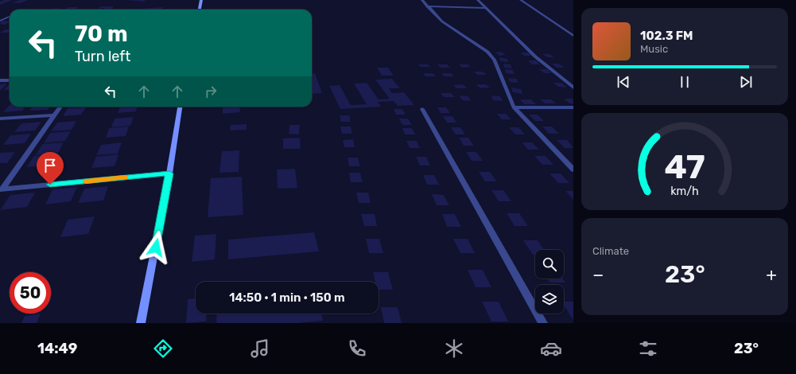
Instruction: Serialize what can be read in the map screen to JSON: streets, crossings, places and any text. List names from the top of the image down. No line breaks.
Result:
{"page":{"turn":["70 m","Turn left"],"song":["102.3 FM","Music"],"tile":"Climate","heat":["−","23°","+"],"limit":"50","trip":"14:50 · 1 min · 150 m","tabs":["14:49","23°"],"gauge":["47","km/h"]}}
